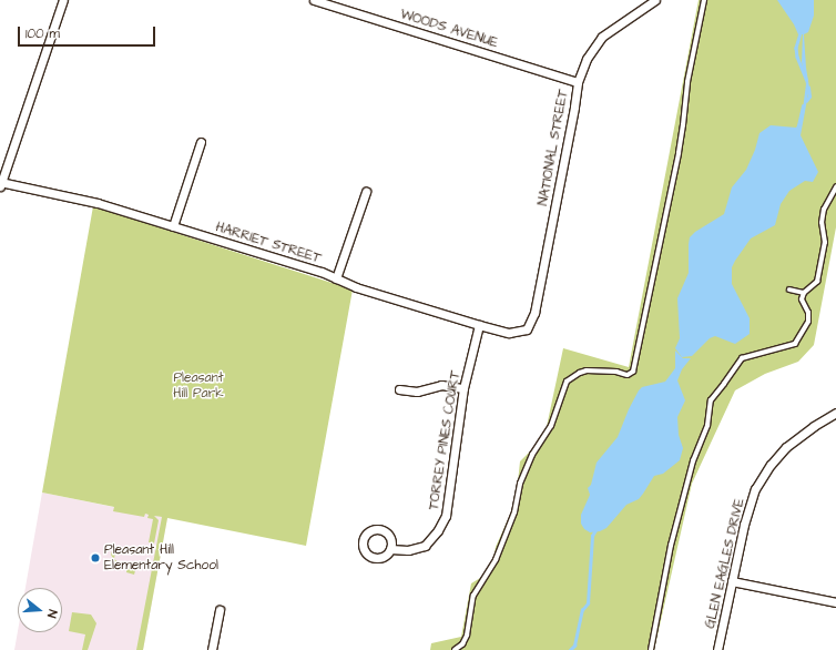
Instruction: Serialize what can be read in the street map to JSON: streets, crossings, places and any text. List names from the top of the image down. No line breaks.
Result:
{"streets":{"street":["WOODS AVENUE","NATIONAL STREET","HARRIET STREET","TORREY PINES COURT","GLEN EAGLES DRIVE"]},"crossings":[["WOODS AVENUE","NATIONAL STREET"],["NATIONAL STREET","HARRIET STREET"],["HARRIET STREET","TORREY PINES COURT"]],"parks":["Pleasant Hill Park"],"places":["Pleasant Hill Elementary School"],"scale_bar":"100 m","north":"right"}
